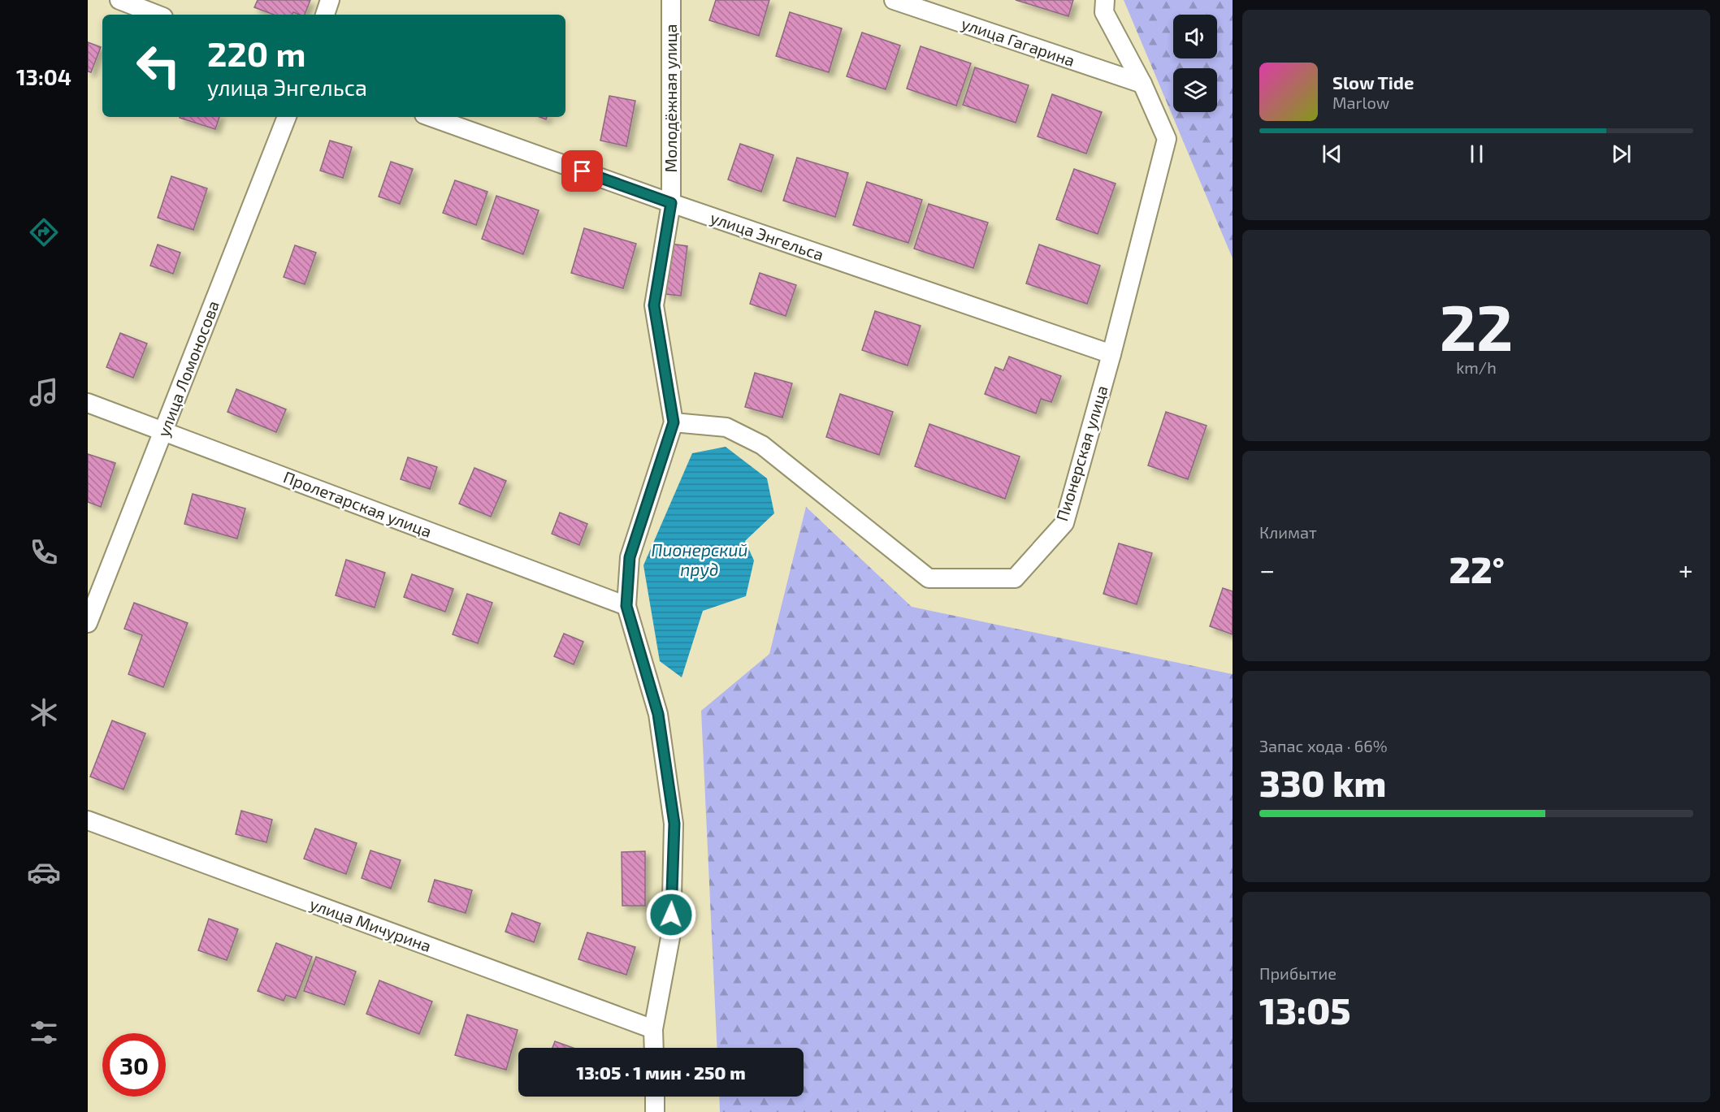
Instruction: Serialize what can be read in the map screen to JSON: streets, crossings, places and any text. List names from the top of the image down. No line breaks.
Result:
{"streets":{"street":["улица Гагарина","Молодёжная улица","улица Энгельса","улица Ломоносова","Пионерская улица","Пролетарская улица","улица Мичурина"]},"crossings":[["улица Гагарина","Пионерская улица"],["Молодёжная улица","улица Энгельса"],["Молодёжная улица","Пионерская улица"],["Молодёжная улица","Пролетарская улица"],["Молодёжная улица","улица Мичурина"],["улица Энгельса","Пионерская улица"],["улица Ломоносова","Пролетарская улица"]],"water":["Пионерский пруд"],"page":{"tabs":"13:04","turn":["220 m","улица Энгельса"],"song":["Slow Tide","Marlow"],"tile":[["22","km/h"],"Климат",["Запас хода · 66%","330 km"],["Прибытие","13:05"]],"heat":["−","22°","+"],"limit":"30","trip":"13:05 · 1 мин · 250 m"}}
